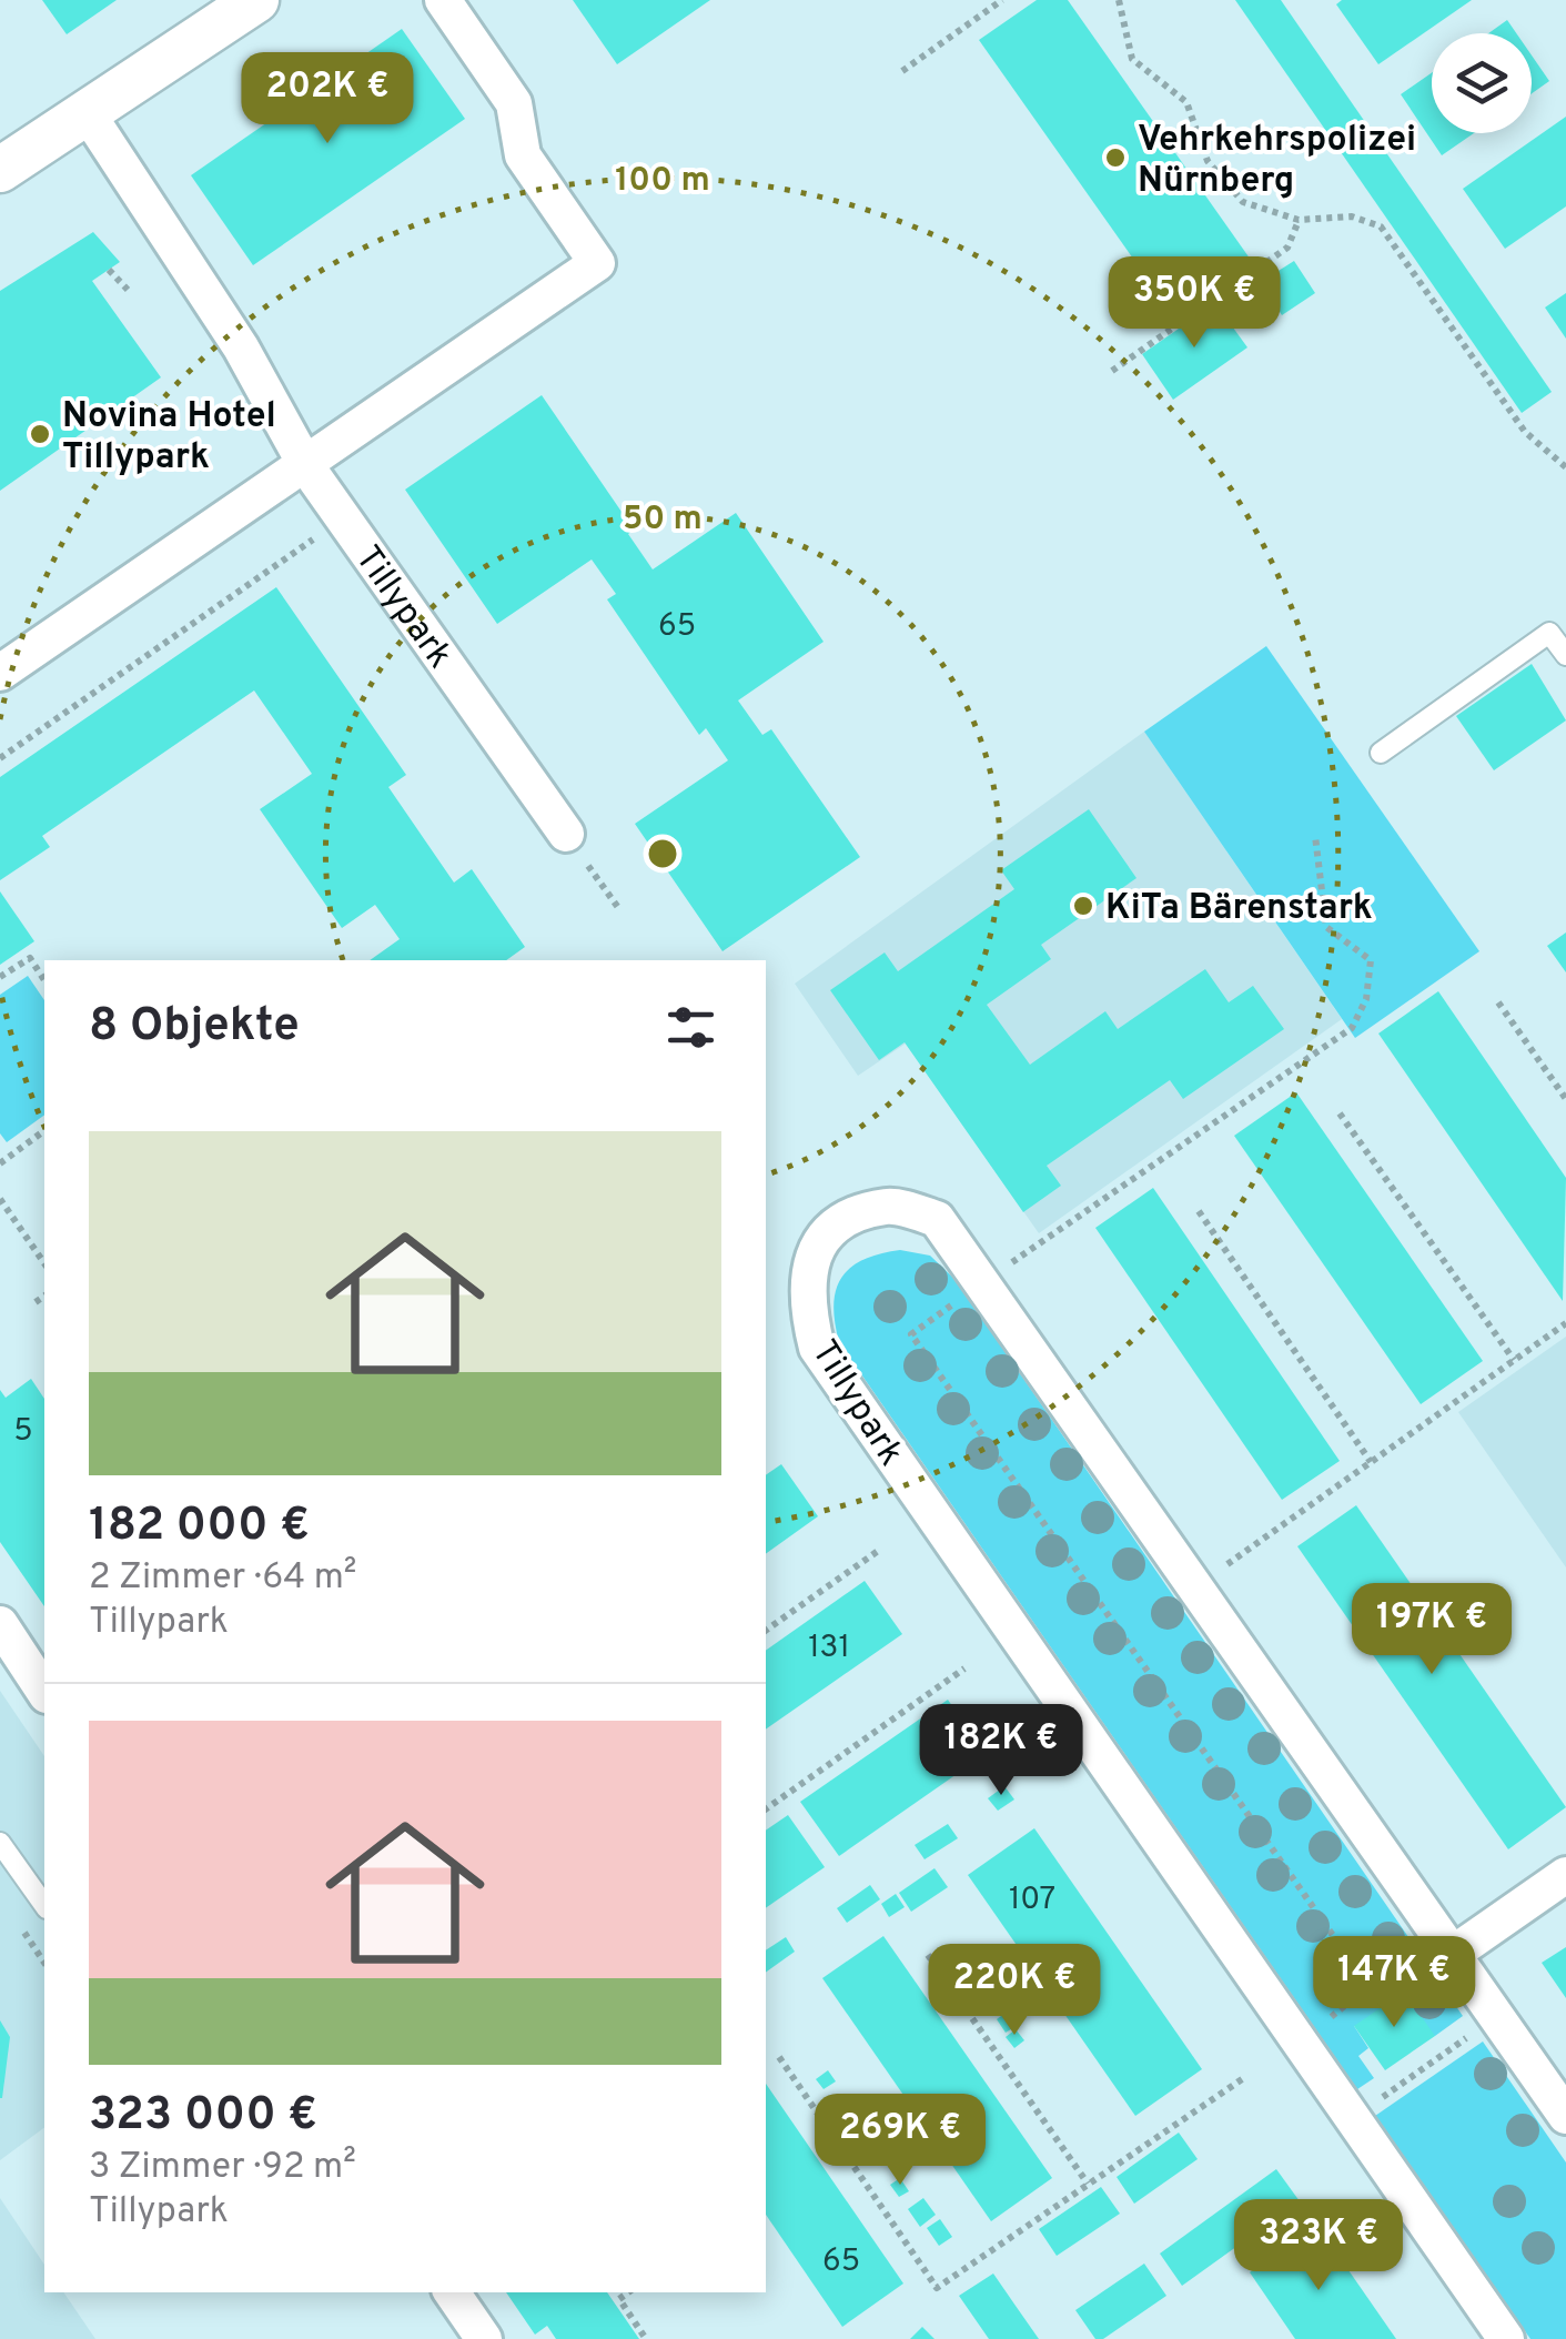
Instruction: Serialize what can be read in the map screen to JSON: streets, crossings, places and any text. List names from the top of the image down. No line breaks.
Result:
{"streets":{"street":["Tillypark"]},"places":["Vehrkehrspolizei Nürnberg","Novina Hotel Tillypark","KiTa Bärenstark"],"house_numbers":["65","5","131","107","65"],"page":{"price":["202K €","350K €","197K €","182K €","147K €","220K €","269K €","323K €"],"heading":"8 Objekte","list":[{"name":"182 000 €","note":"2 Zimmer · 64 m² · Tillypark"},{"name":"323 000 €","note":"3 Zimmer · 92 m² · Tillypark"}]},"rings":["100 m","50 m"]}
